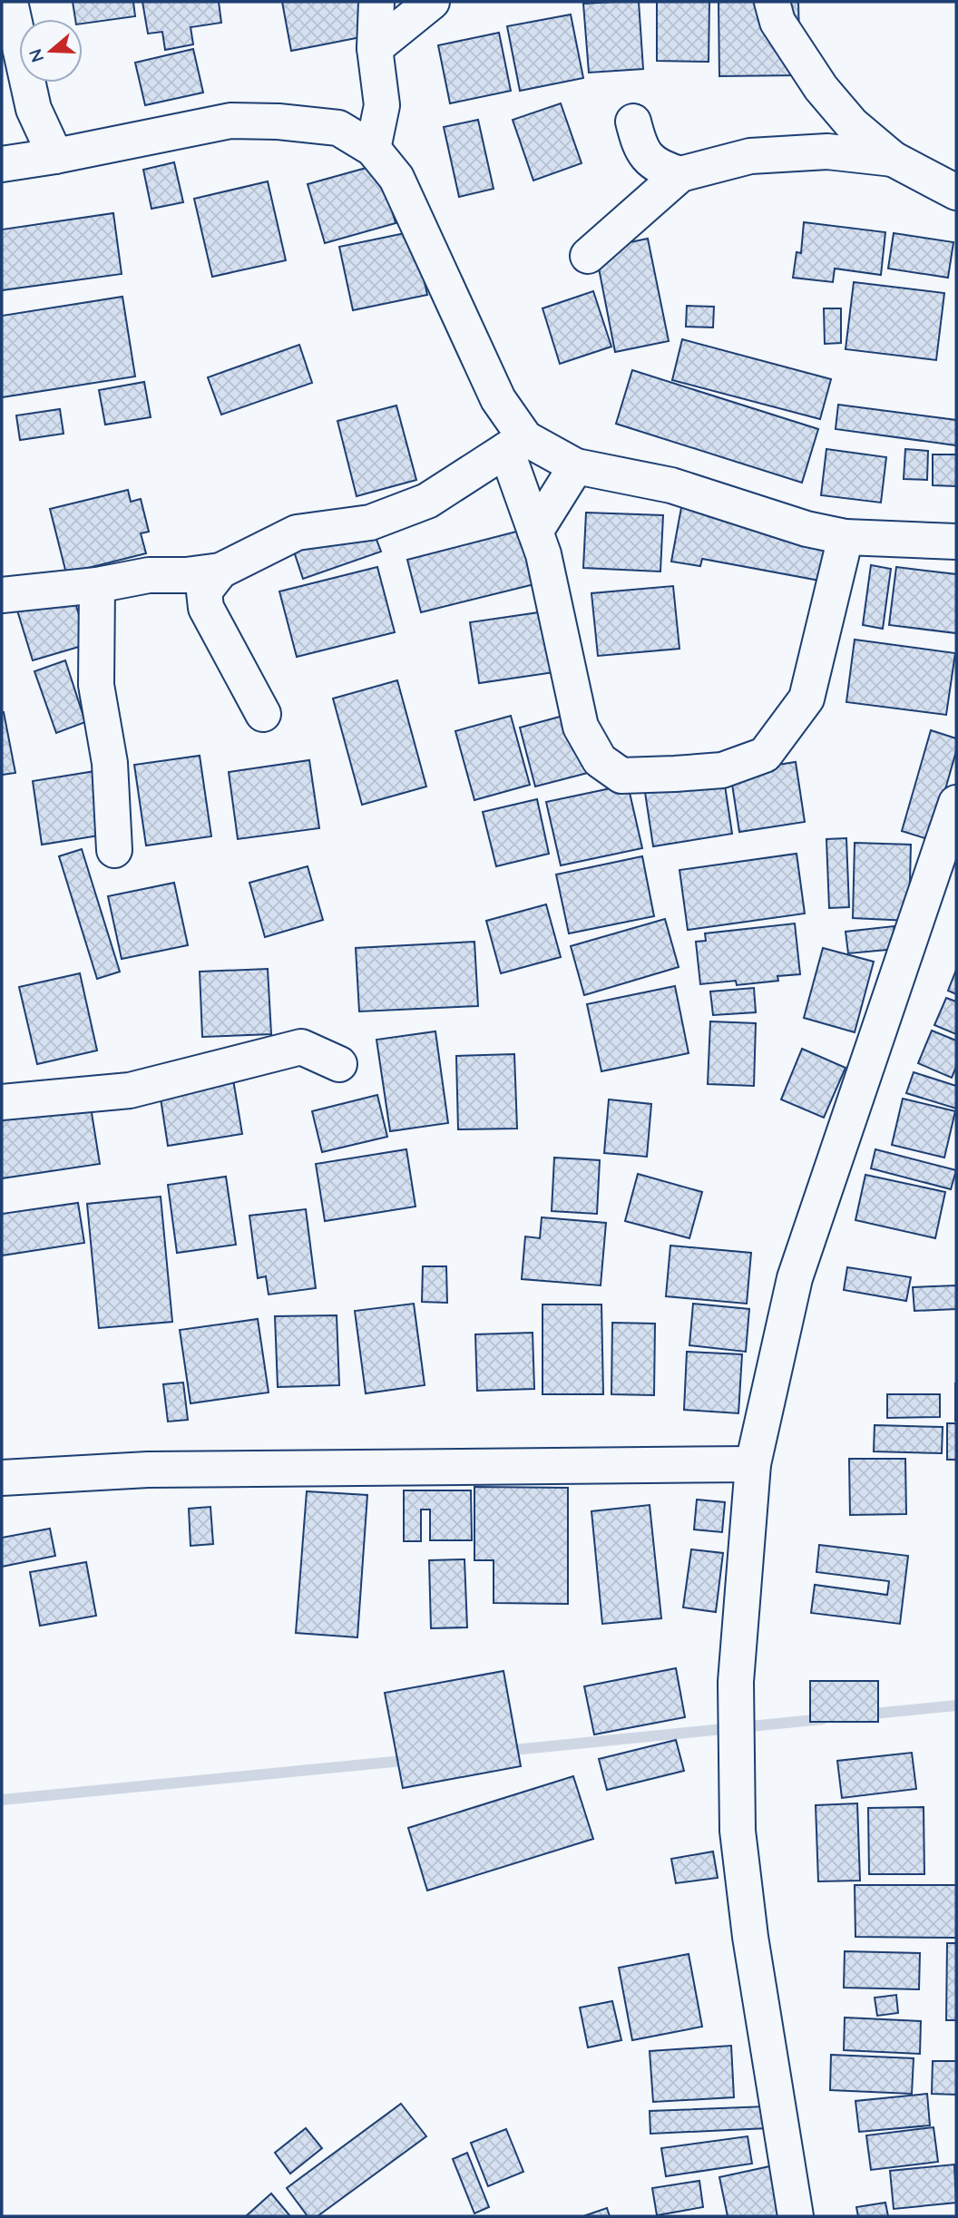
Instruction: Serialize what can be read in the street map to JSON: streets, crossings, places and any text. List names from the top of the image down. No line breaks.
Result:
{"north":"left"}
